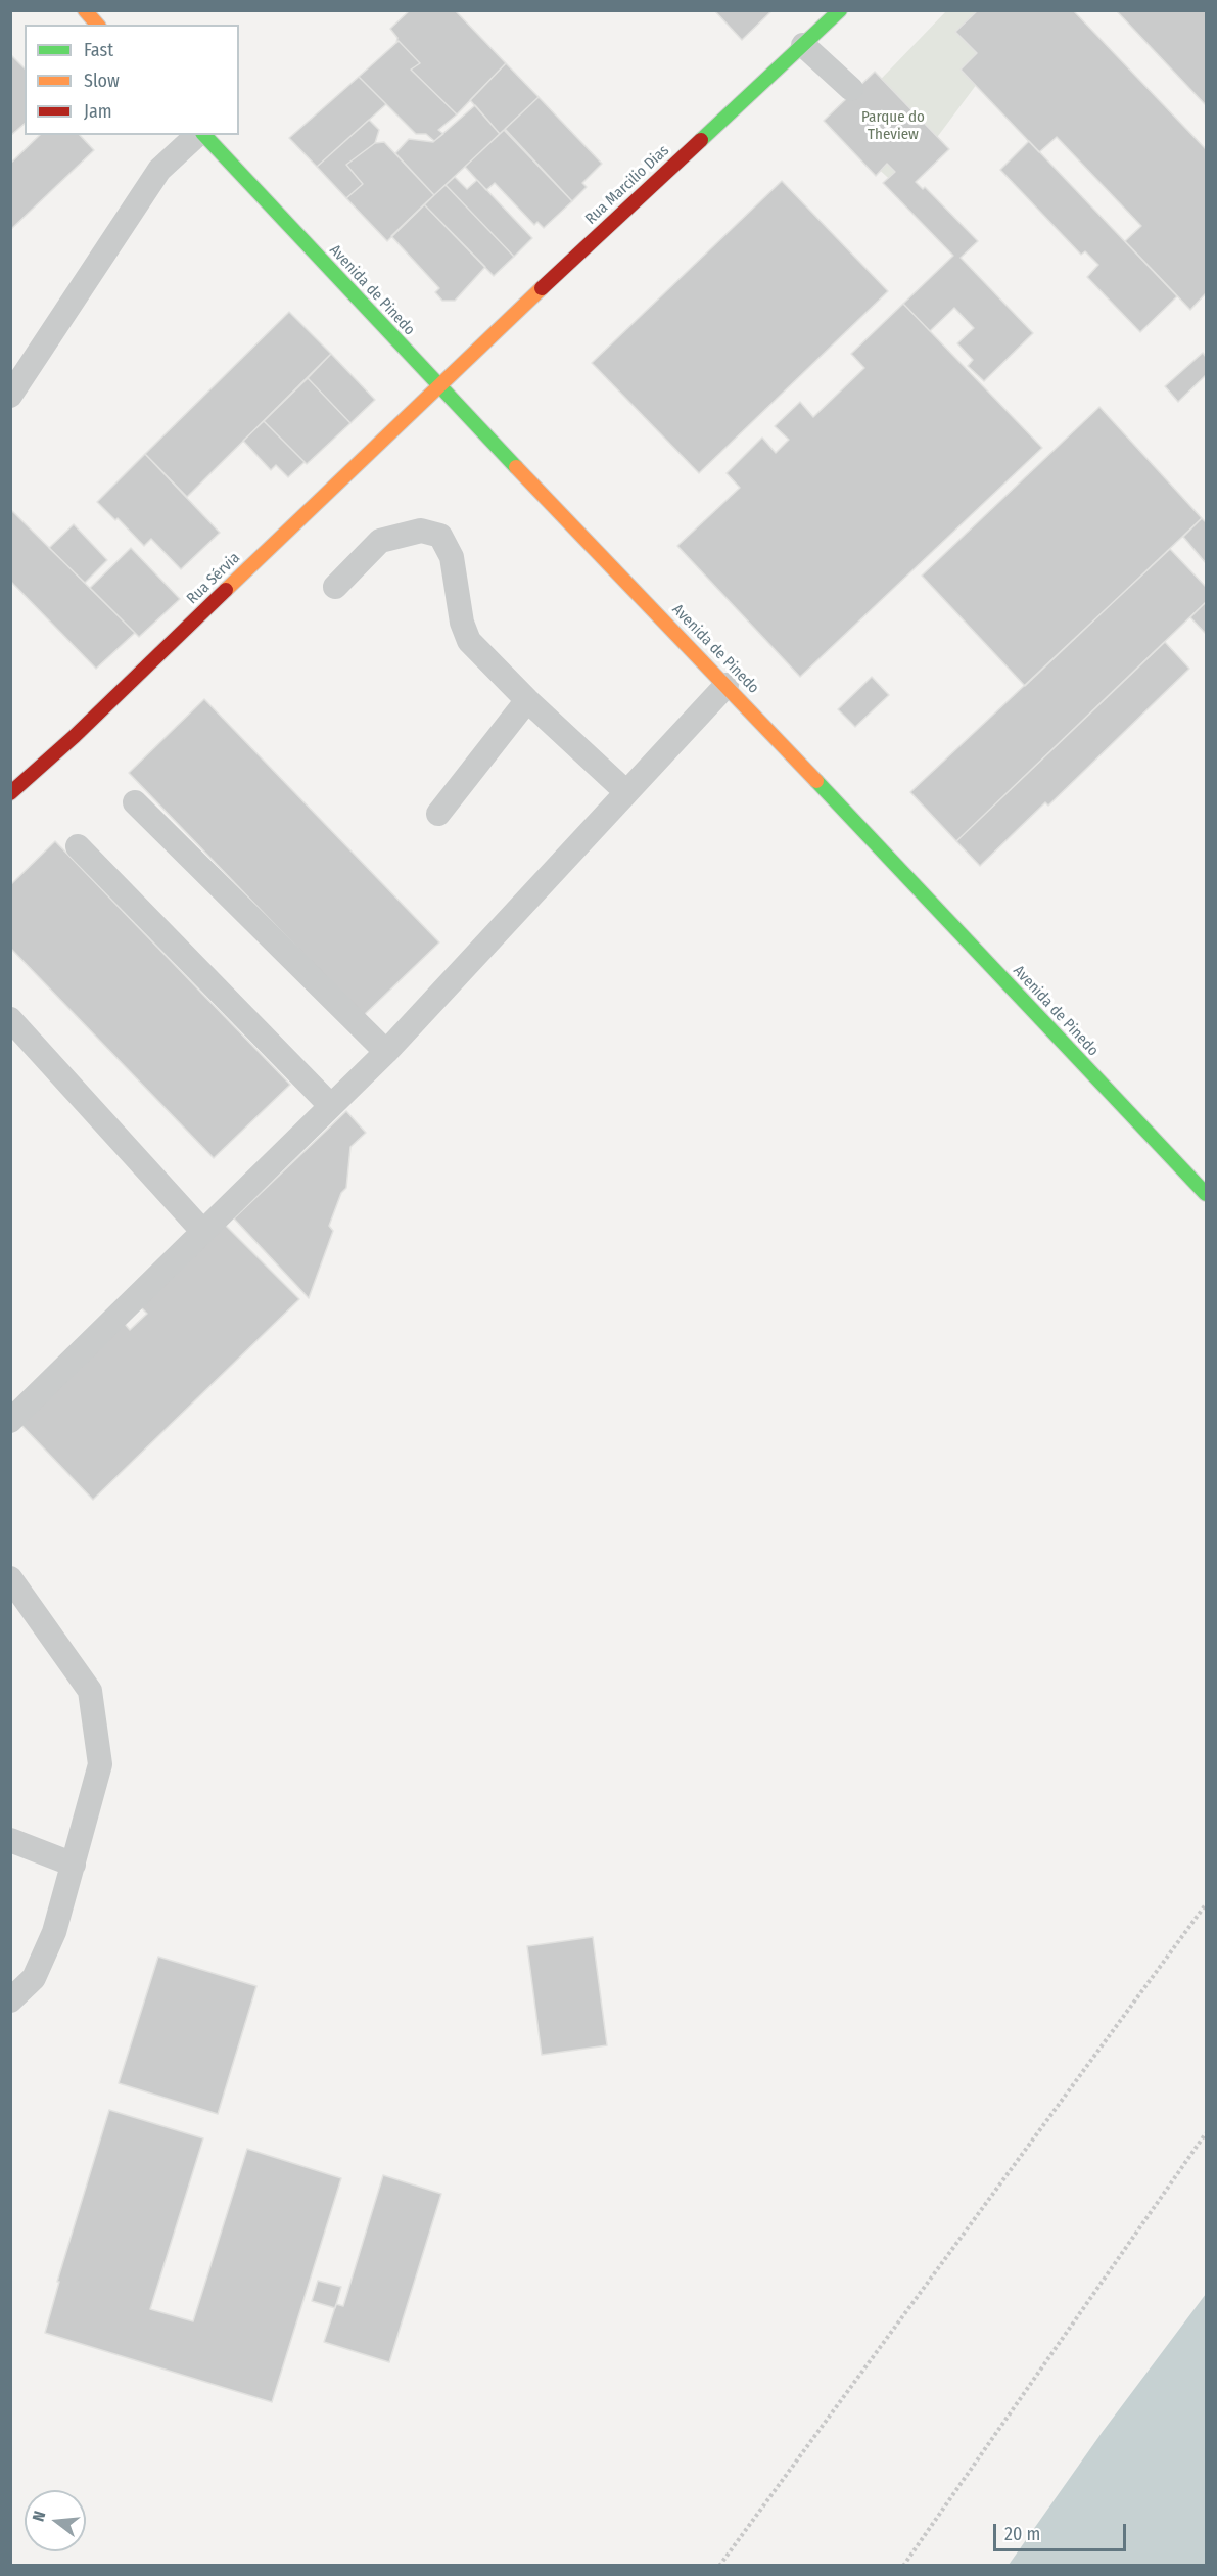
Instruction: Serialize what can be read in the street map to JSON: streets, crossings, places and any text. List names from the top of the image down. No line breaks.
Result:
{"streets":{"street":["Rua Marcilio Dias","Avenida de Pinedo","Rua Sérvia"]},"crossings":[["Rua Marcilio Dias","Avenida de Pinedo"],["Rua Marcilio Dias","Rua Sérvia"],["Avenida de Pinedo","Rua Sérvia"]],"parks":["Parque do Theview"],"legend":["Fast","Slow","Jam"],"scale_bar":"20 m","north":"left"}
